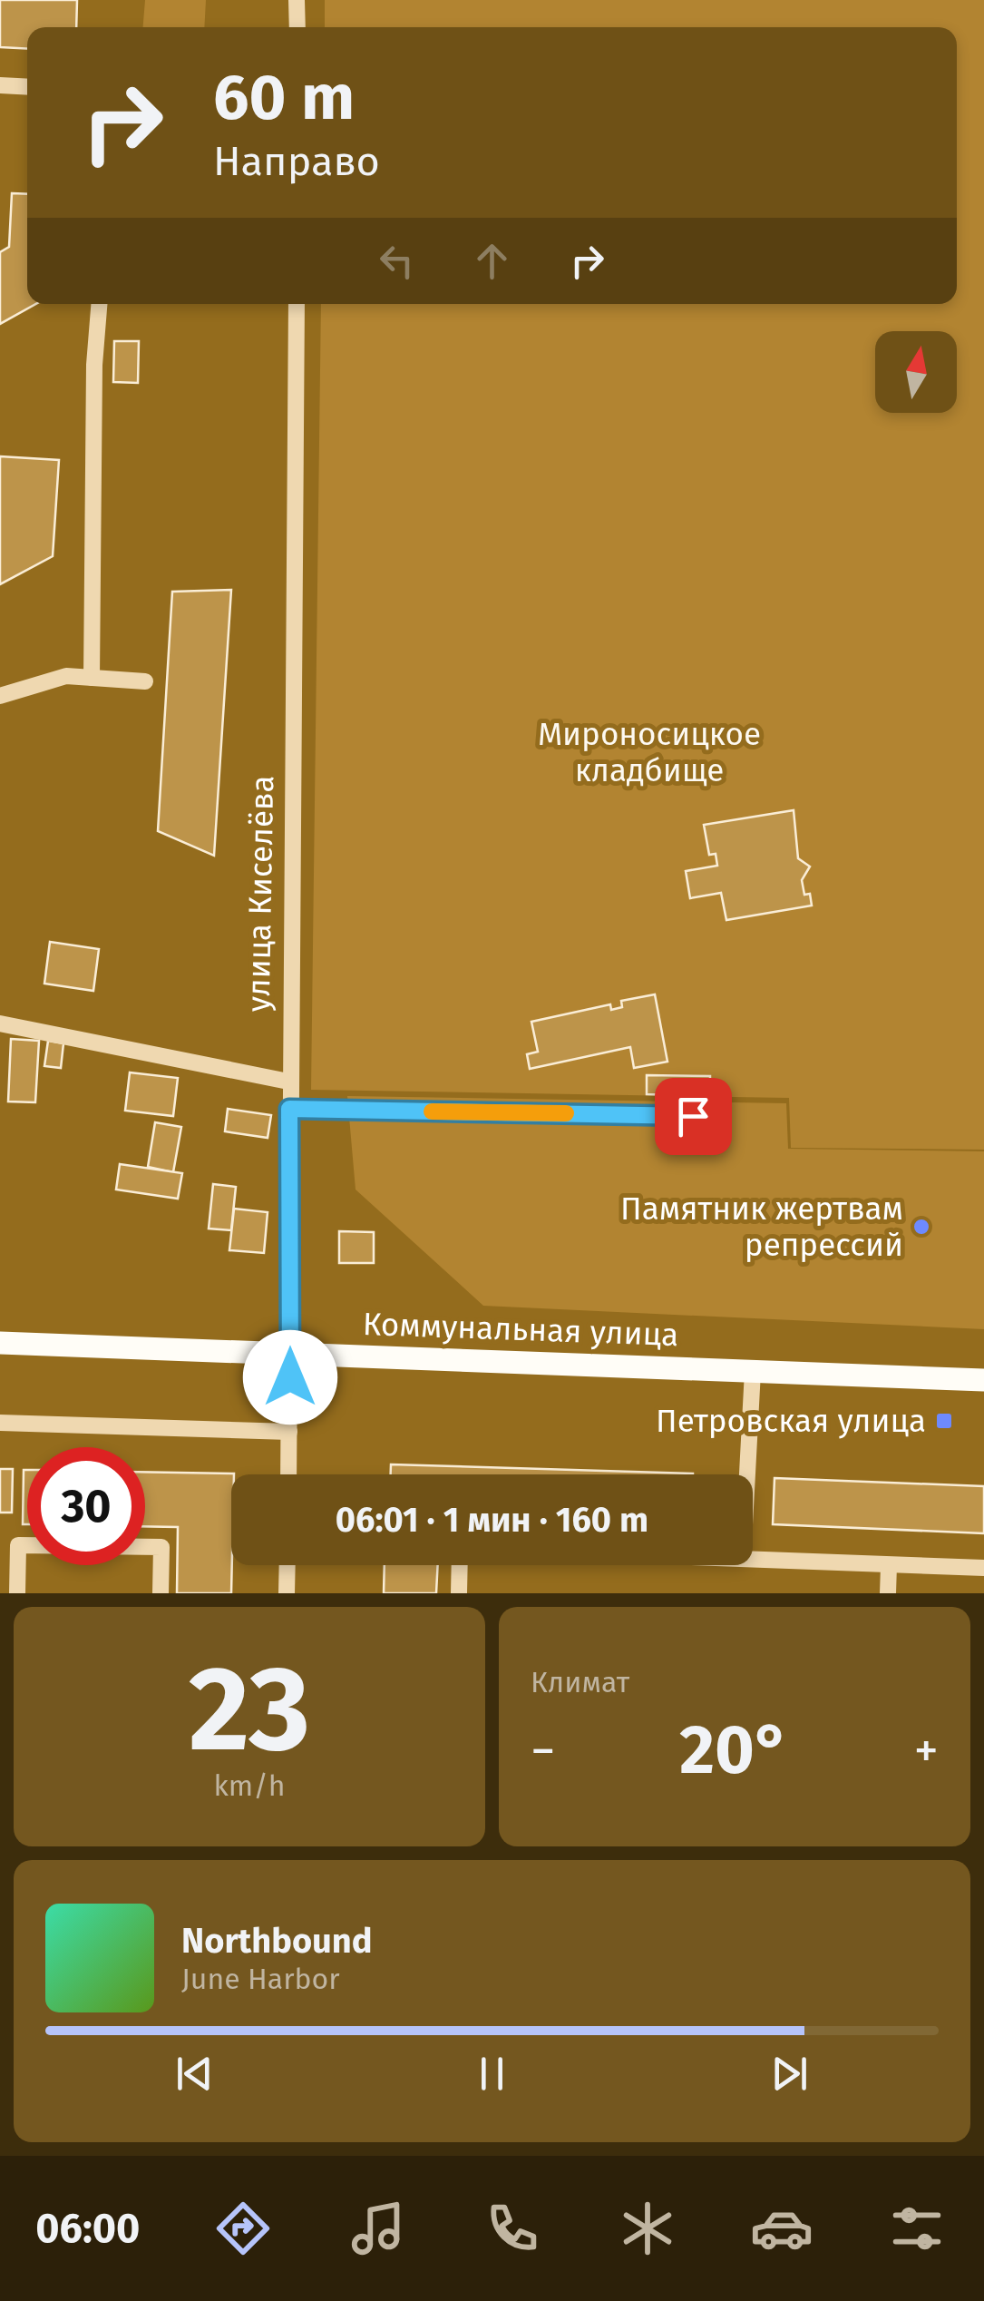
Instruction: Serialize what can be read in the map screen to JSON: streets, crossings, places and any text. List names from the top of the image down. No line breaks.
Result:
{"streets":{"main road":["Коммунальная улица"],"street":["улица Киселёва"]},"crossings":[["улица Киселёва","Коммунальная улица"]],"parks":["Мироносицкое кладбище"],"places":{"other":["Памятник жертвам репрессий"],"transit":["Петровская улица"]},"north":"top","page":{"turn":["60 m","Направо"],"limit":"30","trip":"06:01 · 1 мин · 160 m","tile":[["23","km/h"],"Климат"],"heat":["−","20°","+"],"song":["Northbound","June Harbor"],"tabs":"06:00"}}
